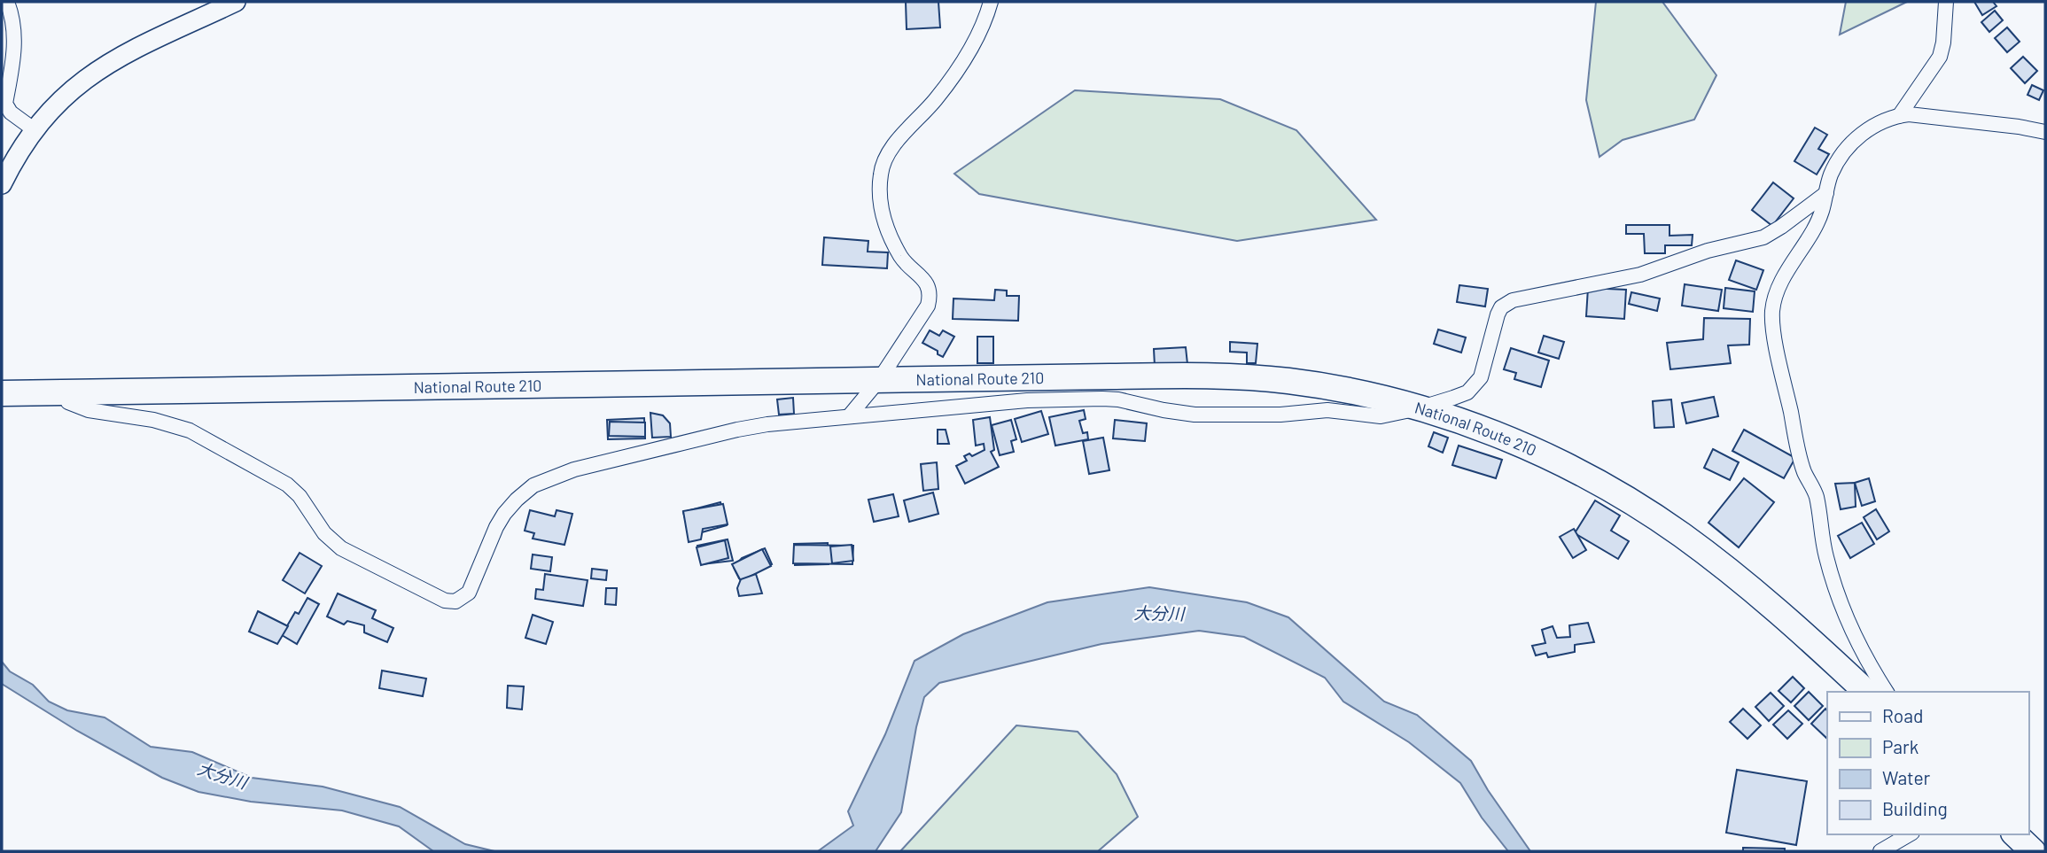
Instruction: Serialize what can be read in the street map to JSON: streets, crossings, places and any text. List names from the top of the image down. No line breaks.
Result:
{"streets":{"highway":["National Route 210"]},"water":["大分川"],"legend":["Road","Park","Water","Building"]}
